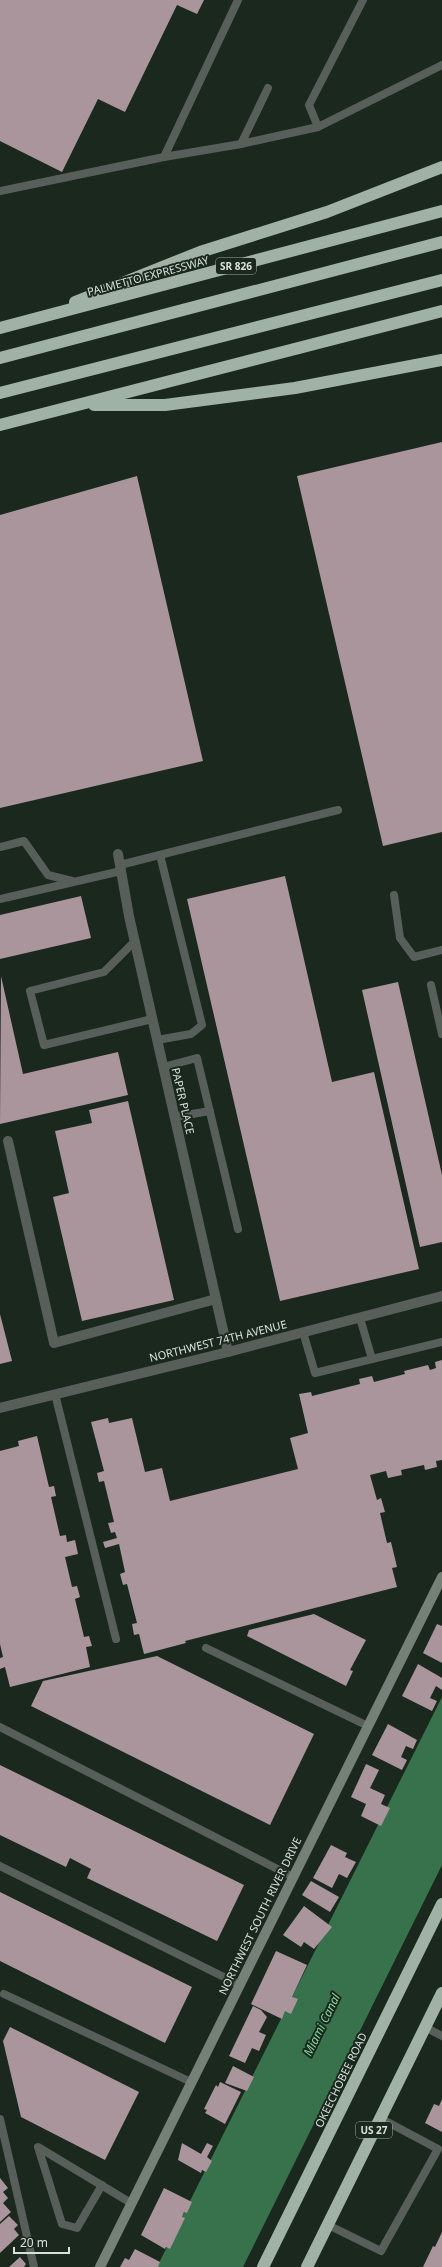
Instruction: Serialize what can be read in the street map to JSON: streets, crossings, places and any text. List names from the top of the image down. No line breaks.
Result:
{"streets":{"highway":["SR 826","PALMETTO EXPRESSWAY","OKEECHOBEE ROAD","US 27"],"street":["PAPER PLACE","NORTHWEST 74TH AVENUE","NORTHWEST SOUTH RIVER DRIVE"]},"crossings":[["PAPER PLACE","NORTHWEST 74TH AVENUE"]],"water":["Miami Canal"],"scale_bar":"20 m"}
